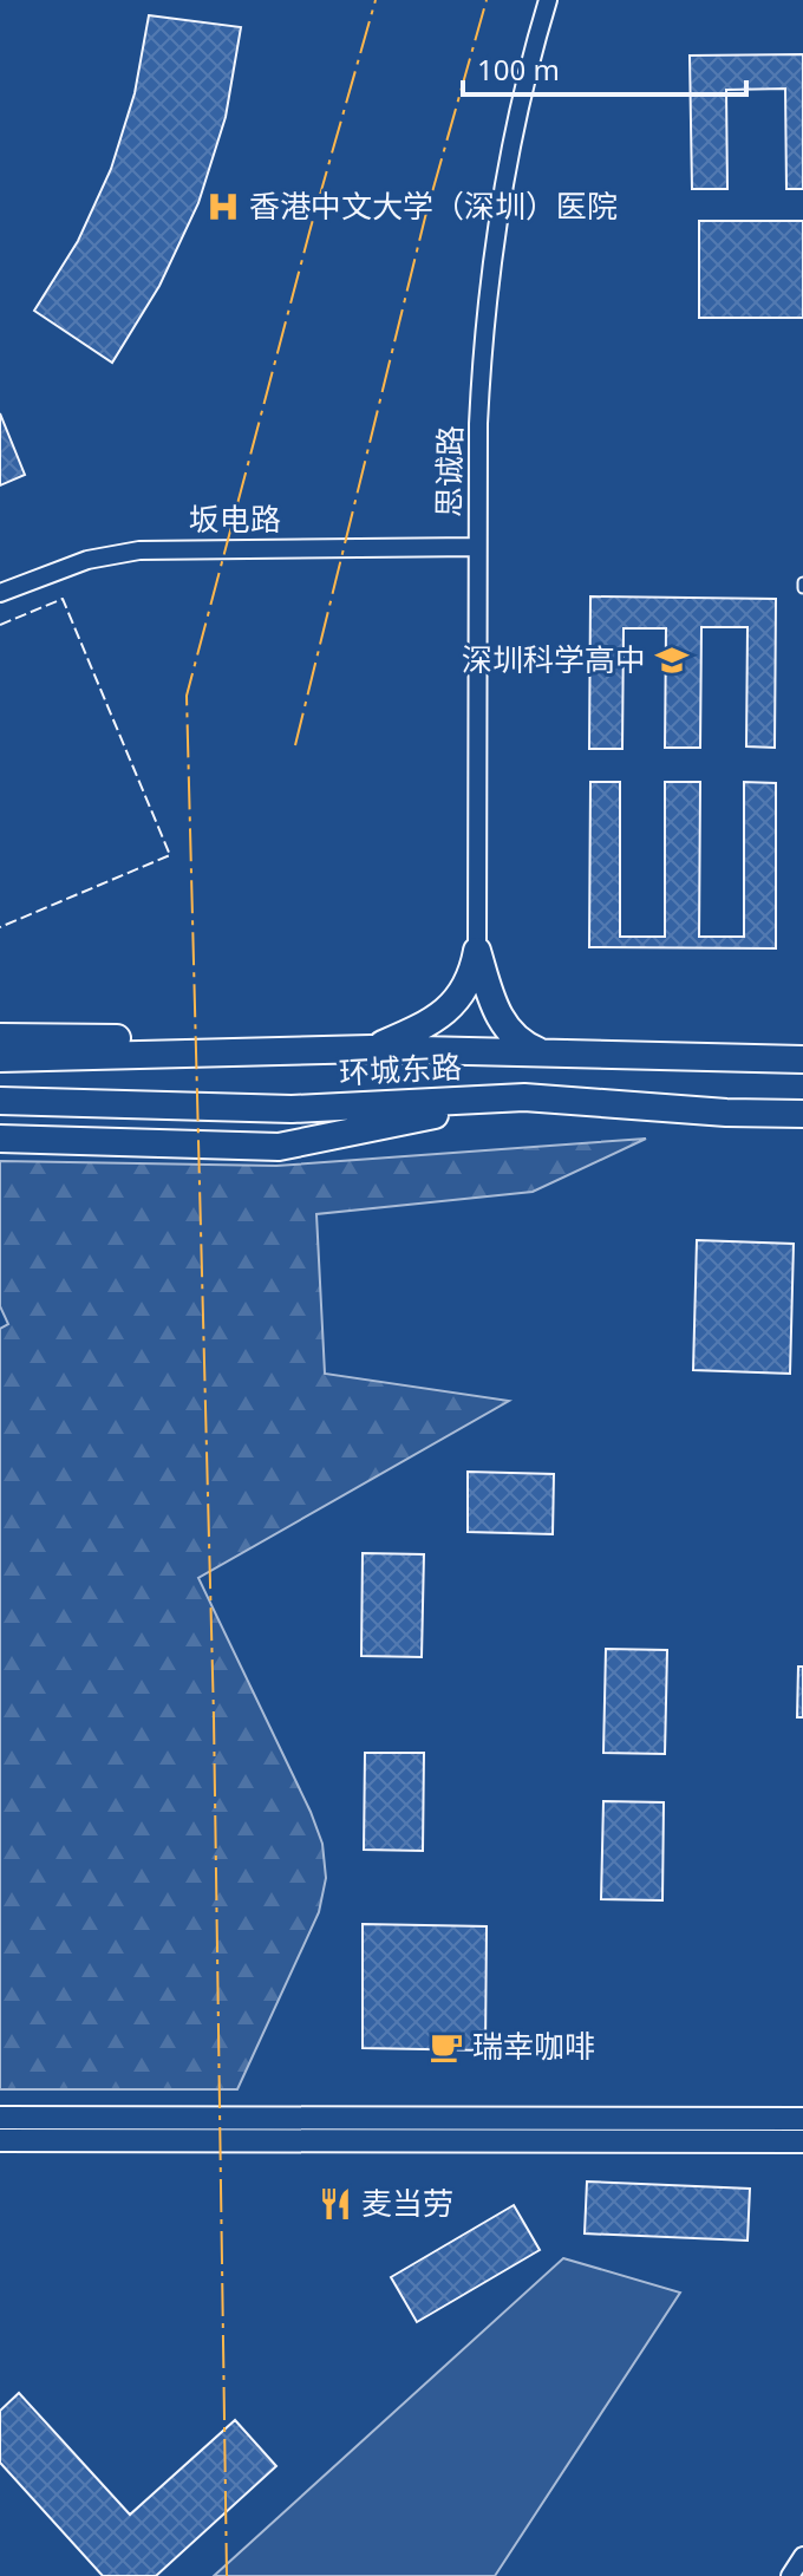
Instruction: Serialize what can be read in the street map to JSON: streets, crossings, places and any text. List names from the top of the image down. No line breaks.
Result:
{"streets":{"main road":["环城东路"],"street":["思诚路","坂电路"]},"crossings":[["思诚路","坂电路"]],"places":{"hospital":["香港中文大学（深圳）医院"],"school or university":["深圳科学高中"],"cafe":["瑞幸咖啡"],"restaurant":["麦当劳"]},"scale_bar":"100 m"}
